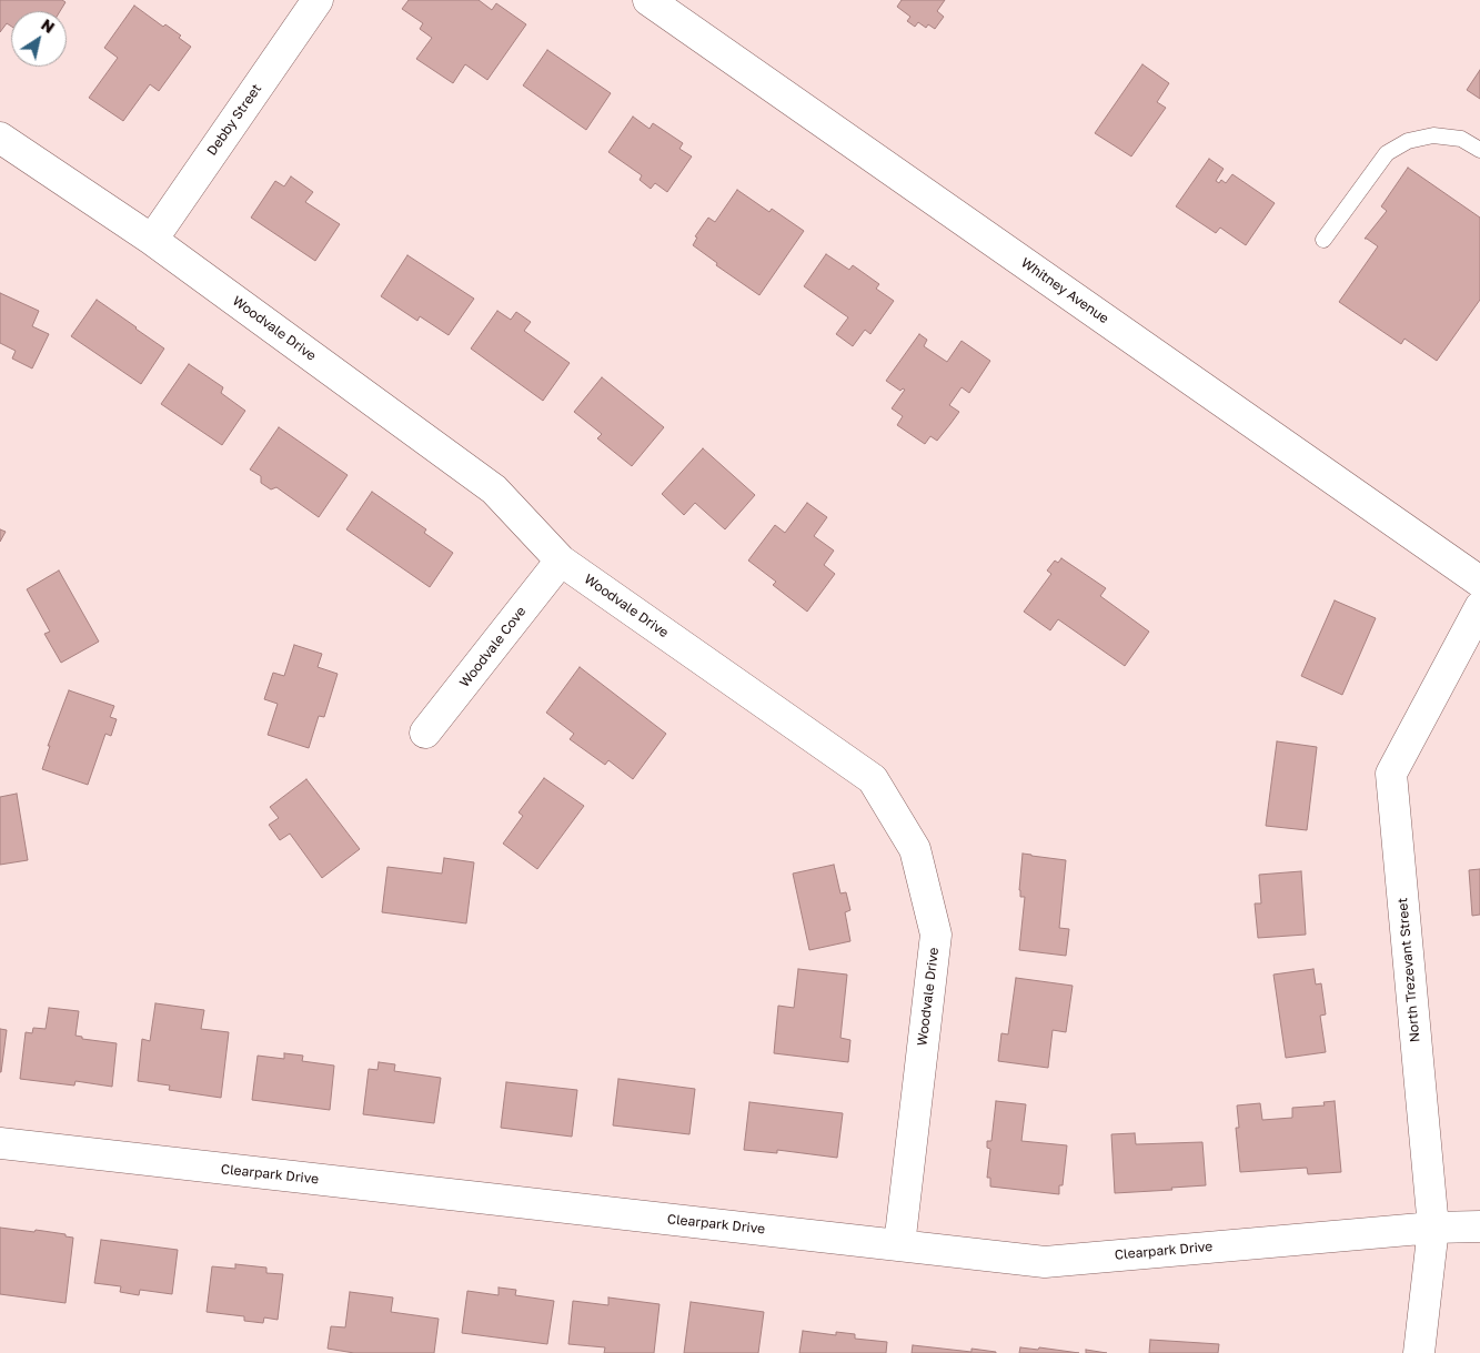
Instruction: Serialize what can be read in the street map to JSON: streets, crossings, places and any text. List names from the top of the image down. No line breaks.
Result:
{"streets":{"street":["Debby Street","Whitney Avenue","Woodvale Drive","Woodvale Cove","North Trezevant Street","Clearpark Drive"]},"crossings":[["Debby Street","Woodvale Drive"],["Woodvale Drive","Woodvale Cove"],["Woodvale Drive","Clearpark Drive"],["North Trezevant Street","Clearpark Drive"]],"north":"top right"}
